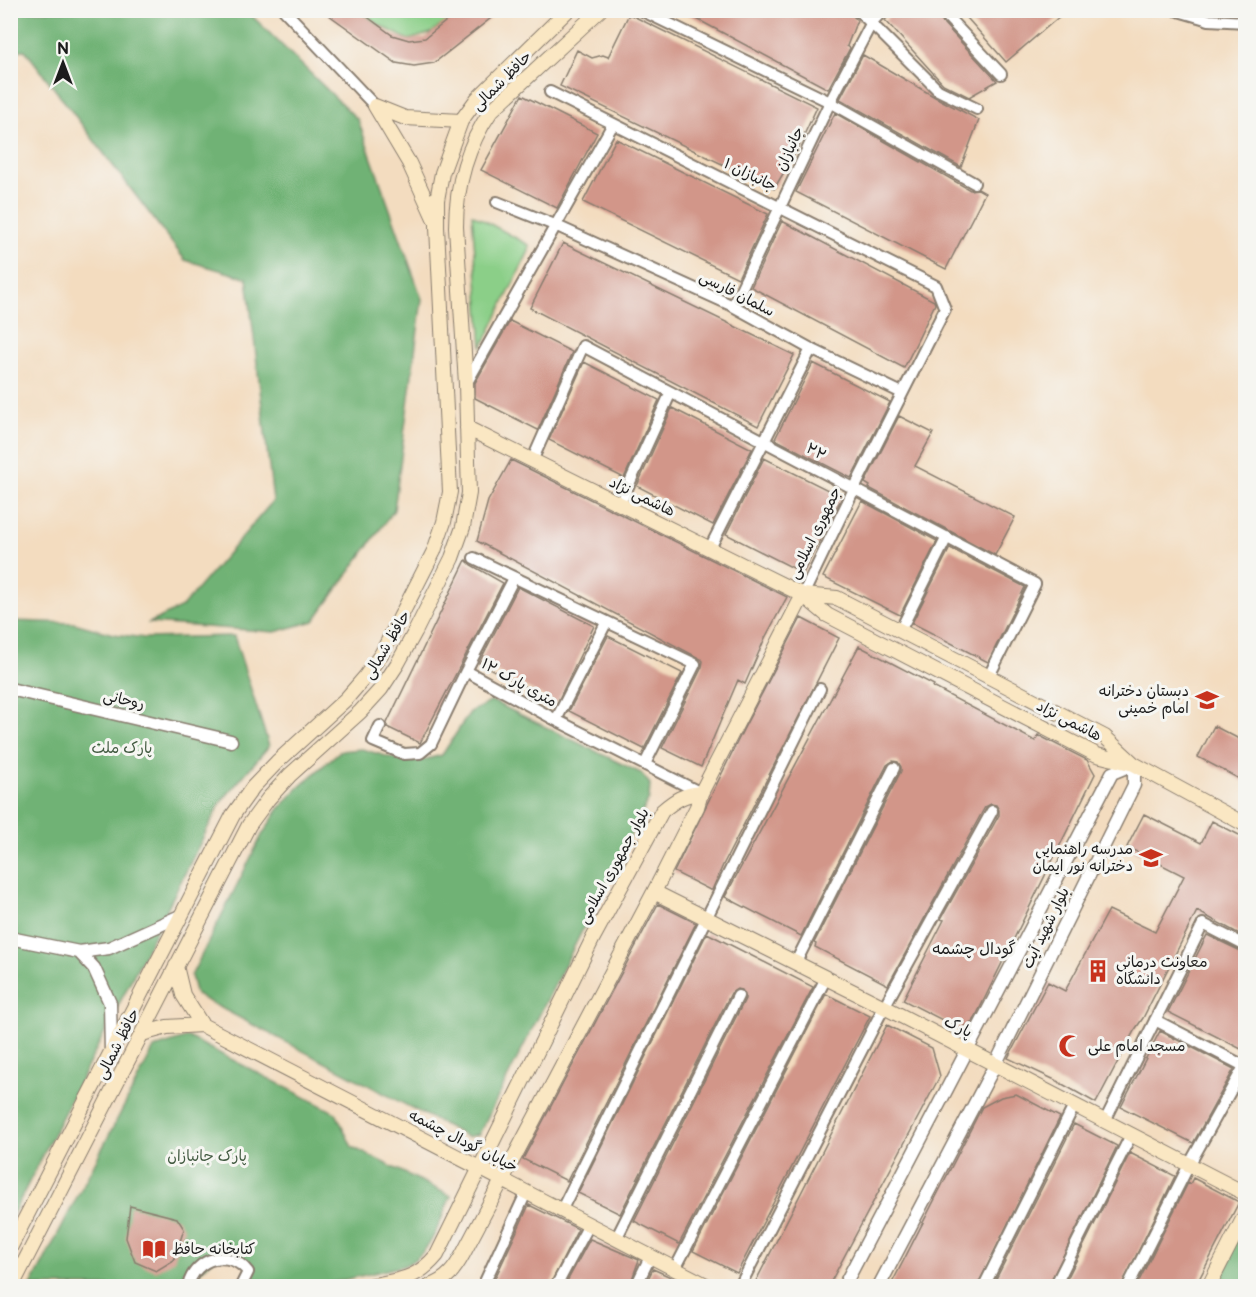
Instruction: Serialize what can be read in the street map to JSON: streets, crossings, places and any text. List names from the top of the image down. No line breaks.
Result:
{"streets":{"main road":["حافظ شمالی","هاشمی نژاد","جمهوری اسلامی","بلوار جمهوری اسلامی","پارک","خیابان گودال چشمه"],"street":["جانبازان","جانبازان ۱","سلمان فارسی","۲۲","۱۲ متری پارک","روحانی","بلوار شهید آیت"]},"crossings":[["حافظ شمالی","هاشمی نژاد"],["جانبازان","جانبازان ۱"],["جانبازان","سلمان فارسی"],["جانبازان ۱","جمهوری اسلامی"],["سلمان فارسی","جمهوری اسلامی"],["۲۲","هاشمی نژاد"],["۲۲","جمهوری اسلامی"],["هاشمی نژاد","جمهوری اسلامی"],["هاشمی نژاد","بلوار شهید آیت"],["جمهوری اسلامی","۱۲ متری پارک"],["جمهوری اسلامی","بلوار جمهوری اسلامی"],["۱۲ متری پارک","بلوار جمهوری اسلامی"],["بلوار جمهوری اسلامی","خیابان گودال چشمه"],["بلوار شهید آیت","پارک"]],"districts":["گودال چشمه"],"parks":["پارک ملت","پارک جانبازان"],"places":{"school or university":["دبستان دخترانه امام خمینی","مدرسه راهنمایی دخترانه نور ایمان"],"building":["معاونت درمانی دانشگاه"],"mosque":["مسجد امام علی"],"library":["کتابخانه حافظ"]},"north":"top"}
